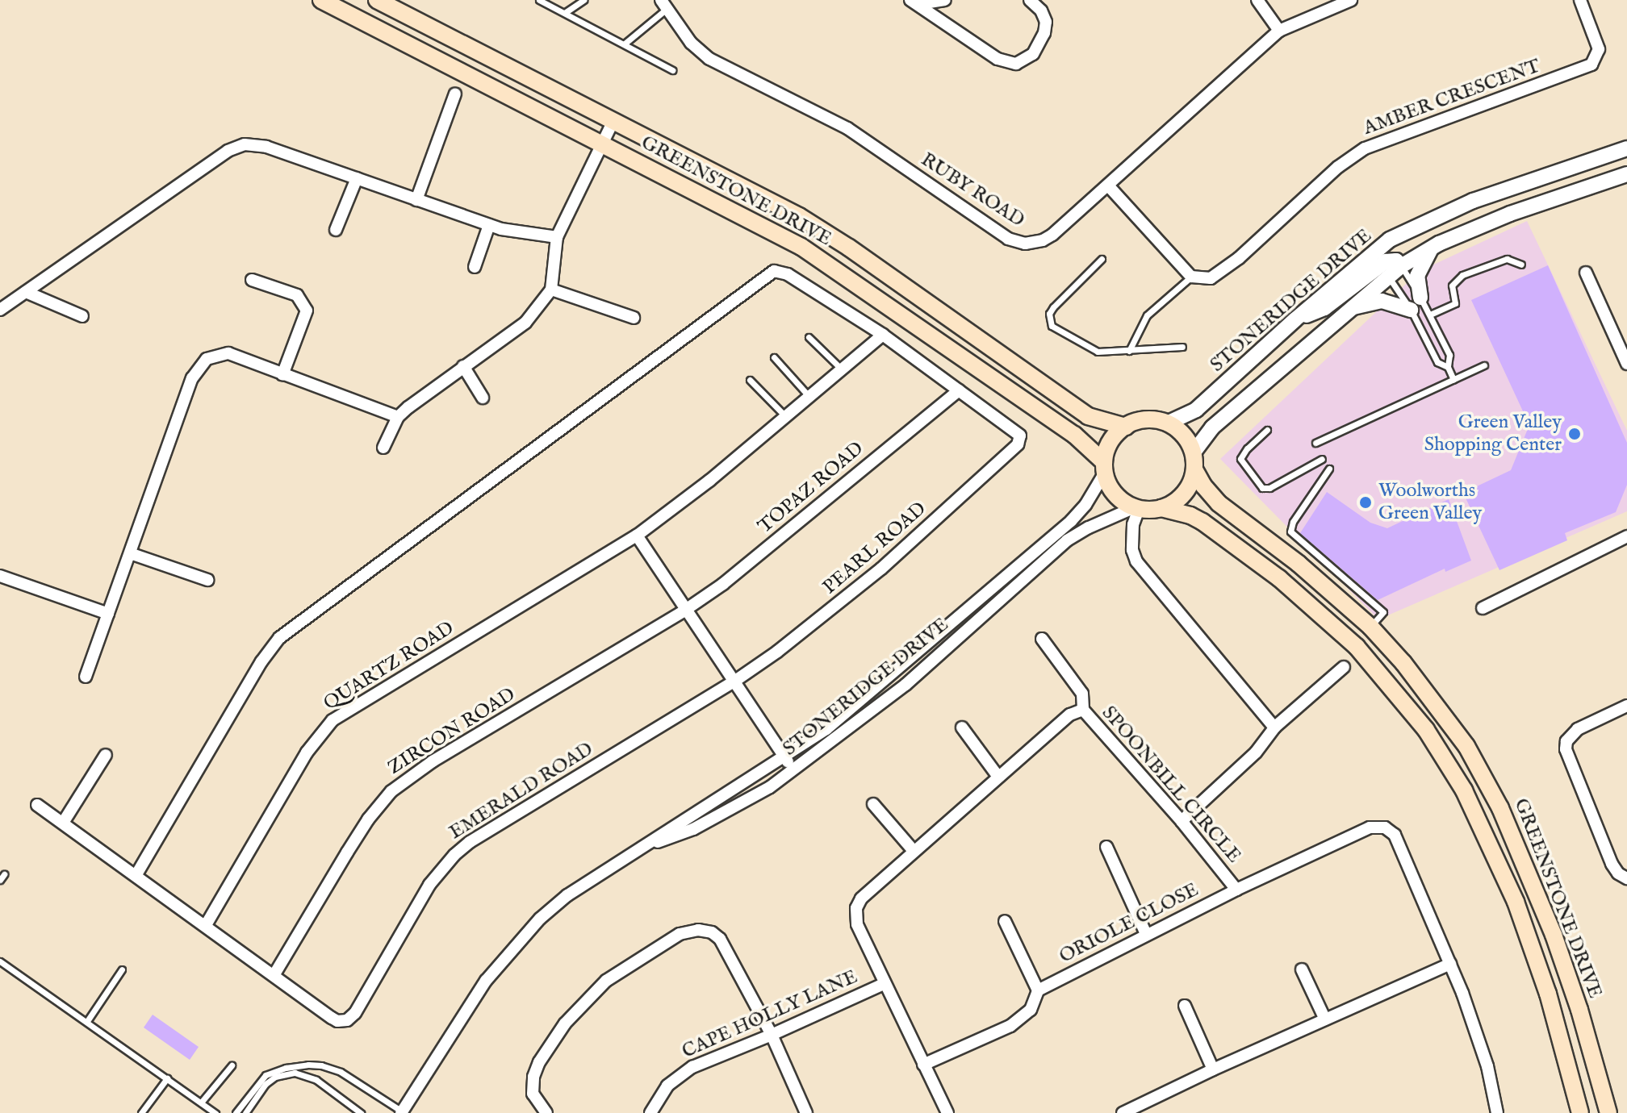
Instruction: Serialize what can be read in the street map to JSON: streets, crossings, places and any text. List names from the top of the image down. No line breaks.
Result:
{"streets":{"main road":["GREENSTONE DRIVE"],"street":["AMBER CRESCENT","RUBY ROAD","STONERIDGE DRIVE","TOPAZ ROAD","PEARL ROAD","QUARTZ ROAD","ZIRCON ROAD","SPOONBILL CIRCLE","EMERALD ROAD","ORIOLE CLOSE","CAPE HOLLY LANE"]},"crossings":[["GREENSTONE DRIVE","STONERIDGE DRIVE"],["TOPAZ ROAD","PEARL ROAD"],["TOPAZ ROAD","ZIRCON ROAD"],["PEARL ROAD","EMERALD ROAD"],["ZIRCON ROAD","EMERALD ROAD"],["SPOONBILL CIRCLE","ORIOLE CLOSE"],["SPOONBILL CIRCLE","CAPE HOLLY LANE"]],"places":["Green Valley Shopping Center","Woolworths Green Valley"]}
